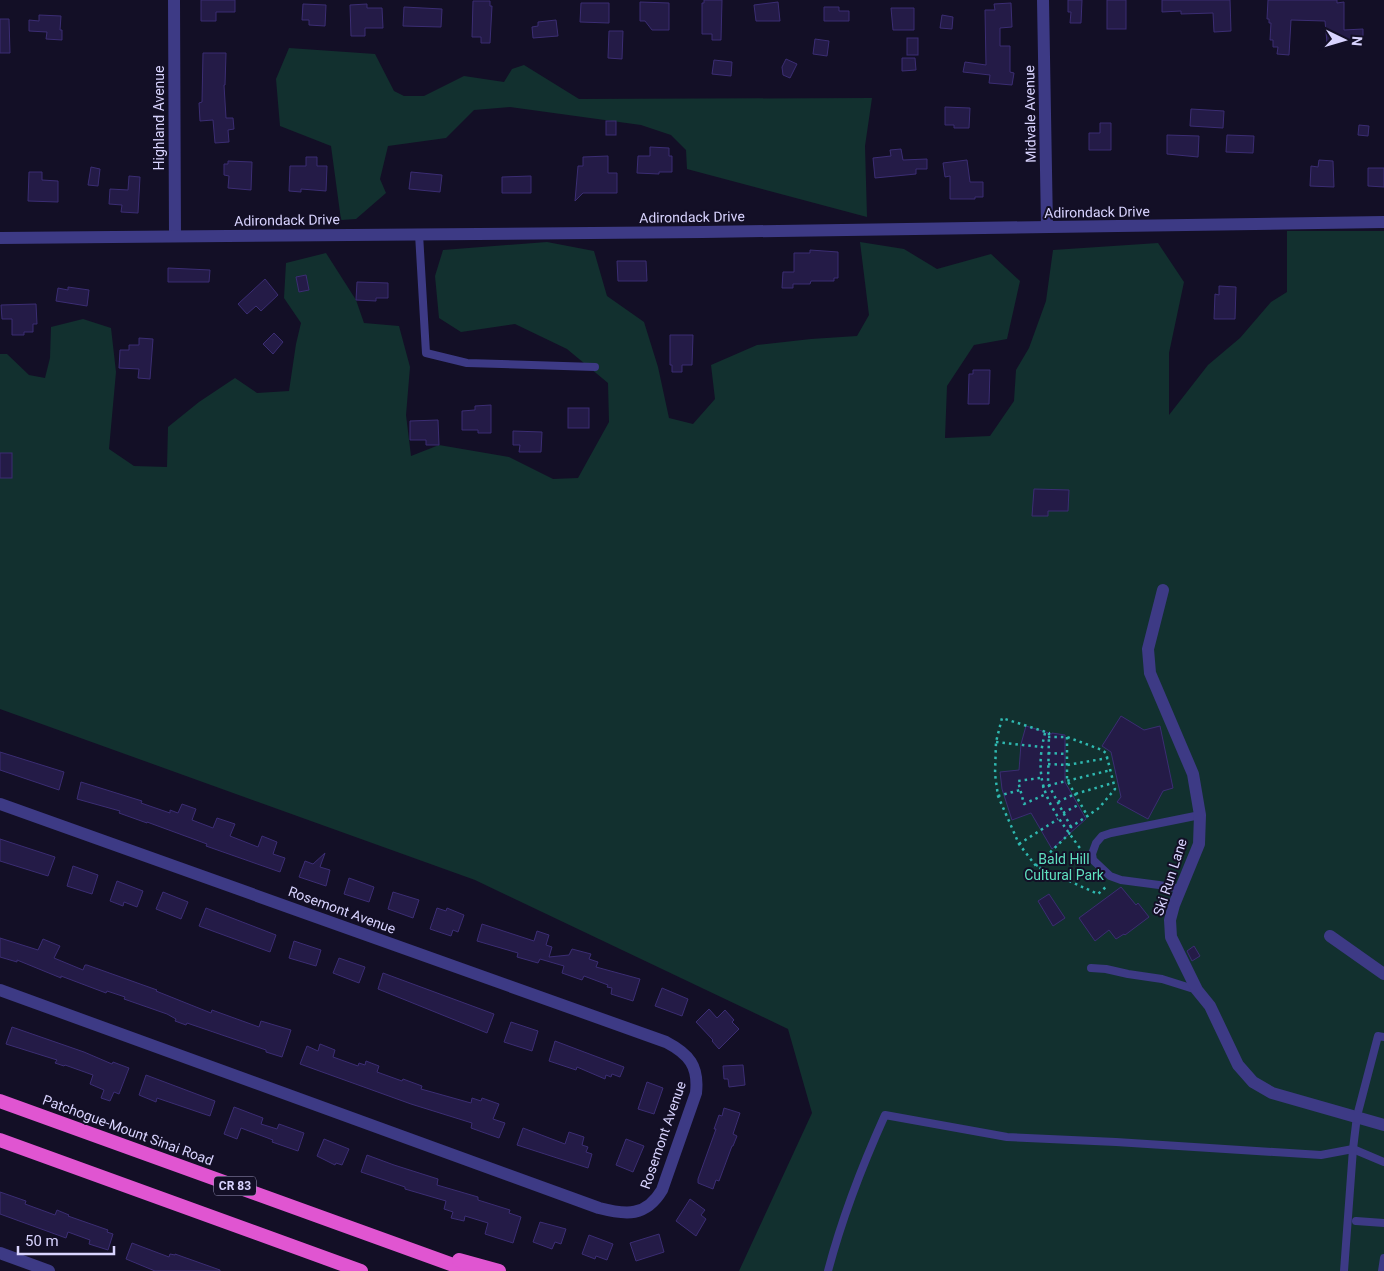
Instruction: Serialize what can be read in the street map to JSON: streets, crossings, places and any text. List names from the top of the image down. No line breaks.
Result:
{"streets":{"highway":["Patchogue-Mount Sinai Road","CR 83"],"street":["Midvale Avenue","Highland Avenue","Adirondack Drive","Ski Run Lane","Rosemont Avenue"]},"crossings":[["Midvale Avenue","Adirondack Drive"],["Highland Avenue","Adirondack Drive"]],"parks":["Bald Hill Cultural Park"],"scale_bar":"50 m","north":"right"}
